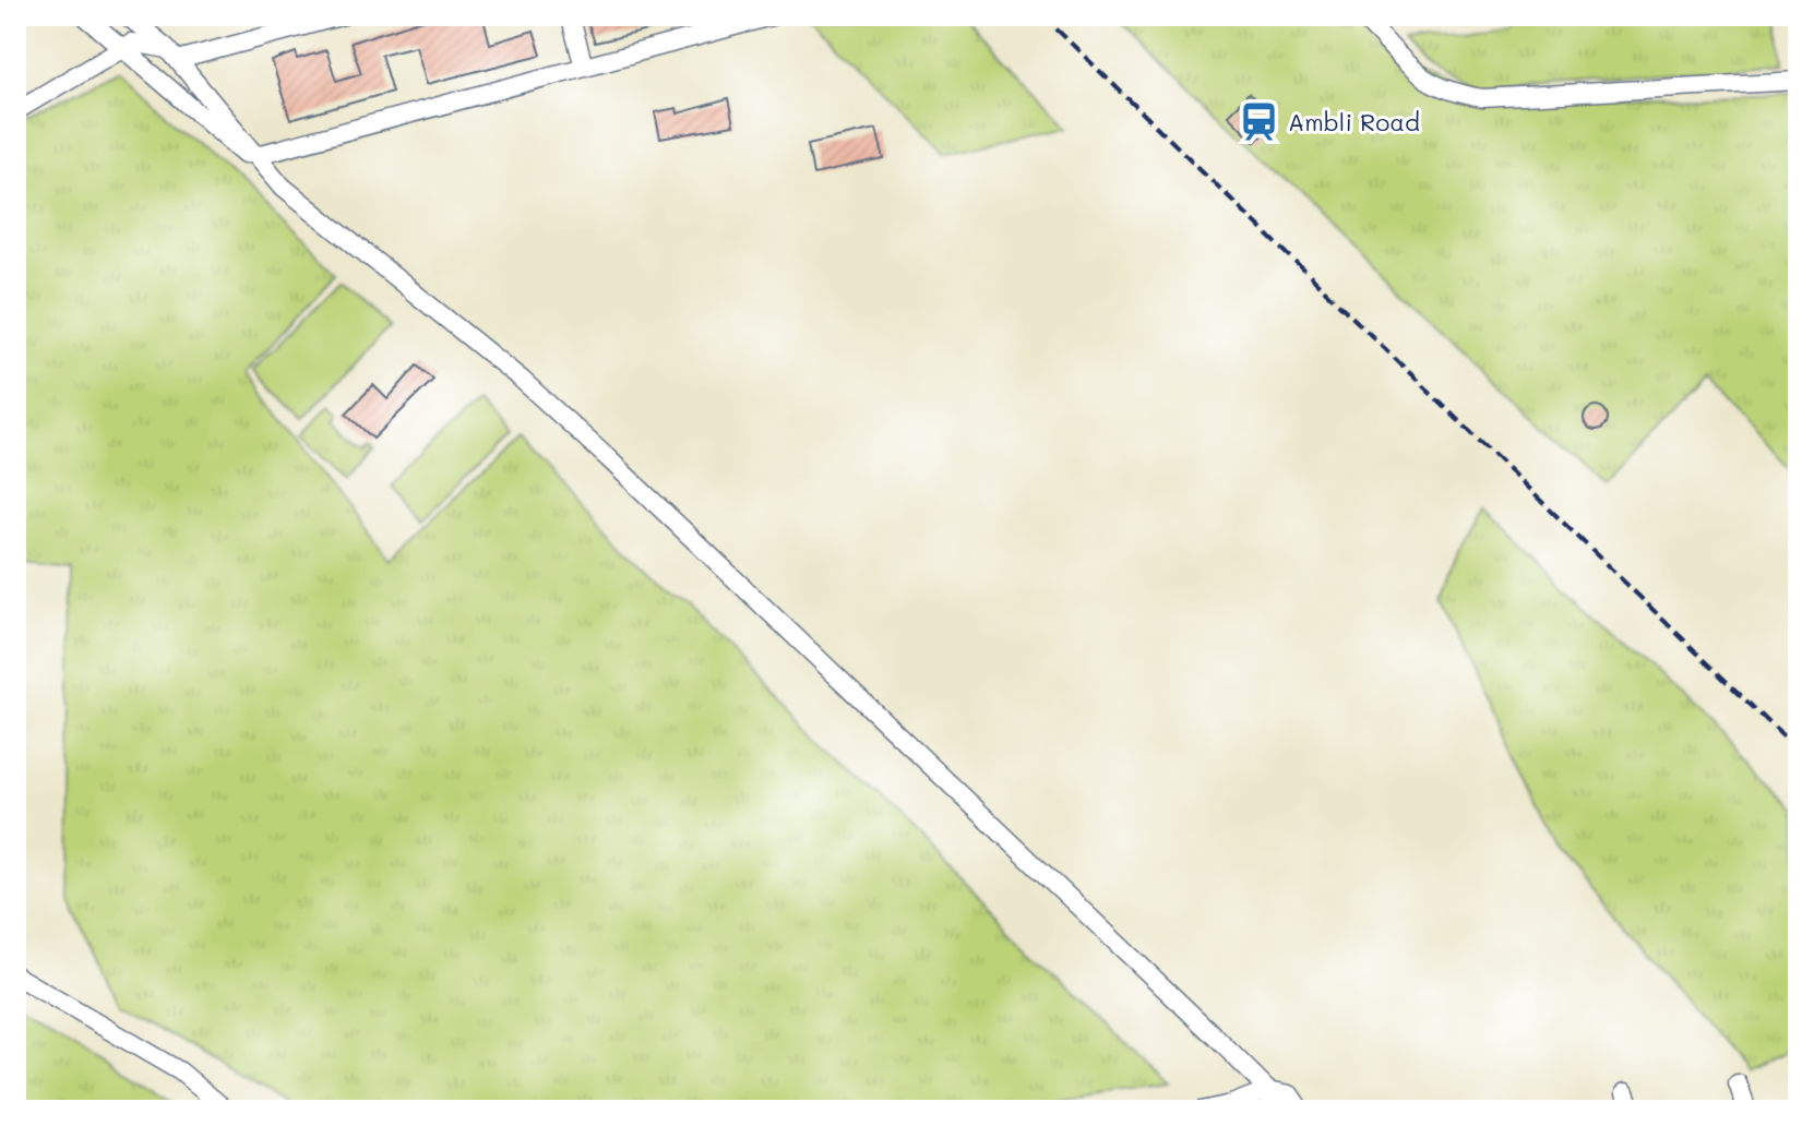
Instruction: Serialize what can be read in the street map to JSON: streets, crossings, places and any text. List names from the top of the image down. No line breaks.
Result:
{"places":{"station":["Ambli Road"]}}
